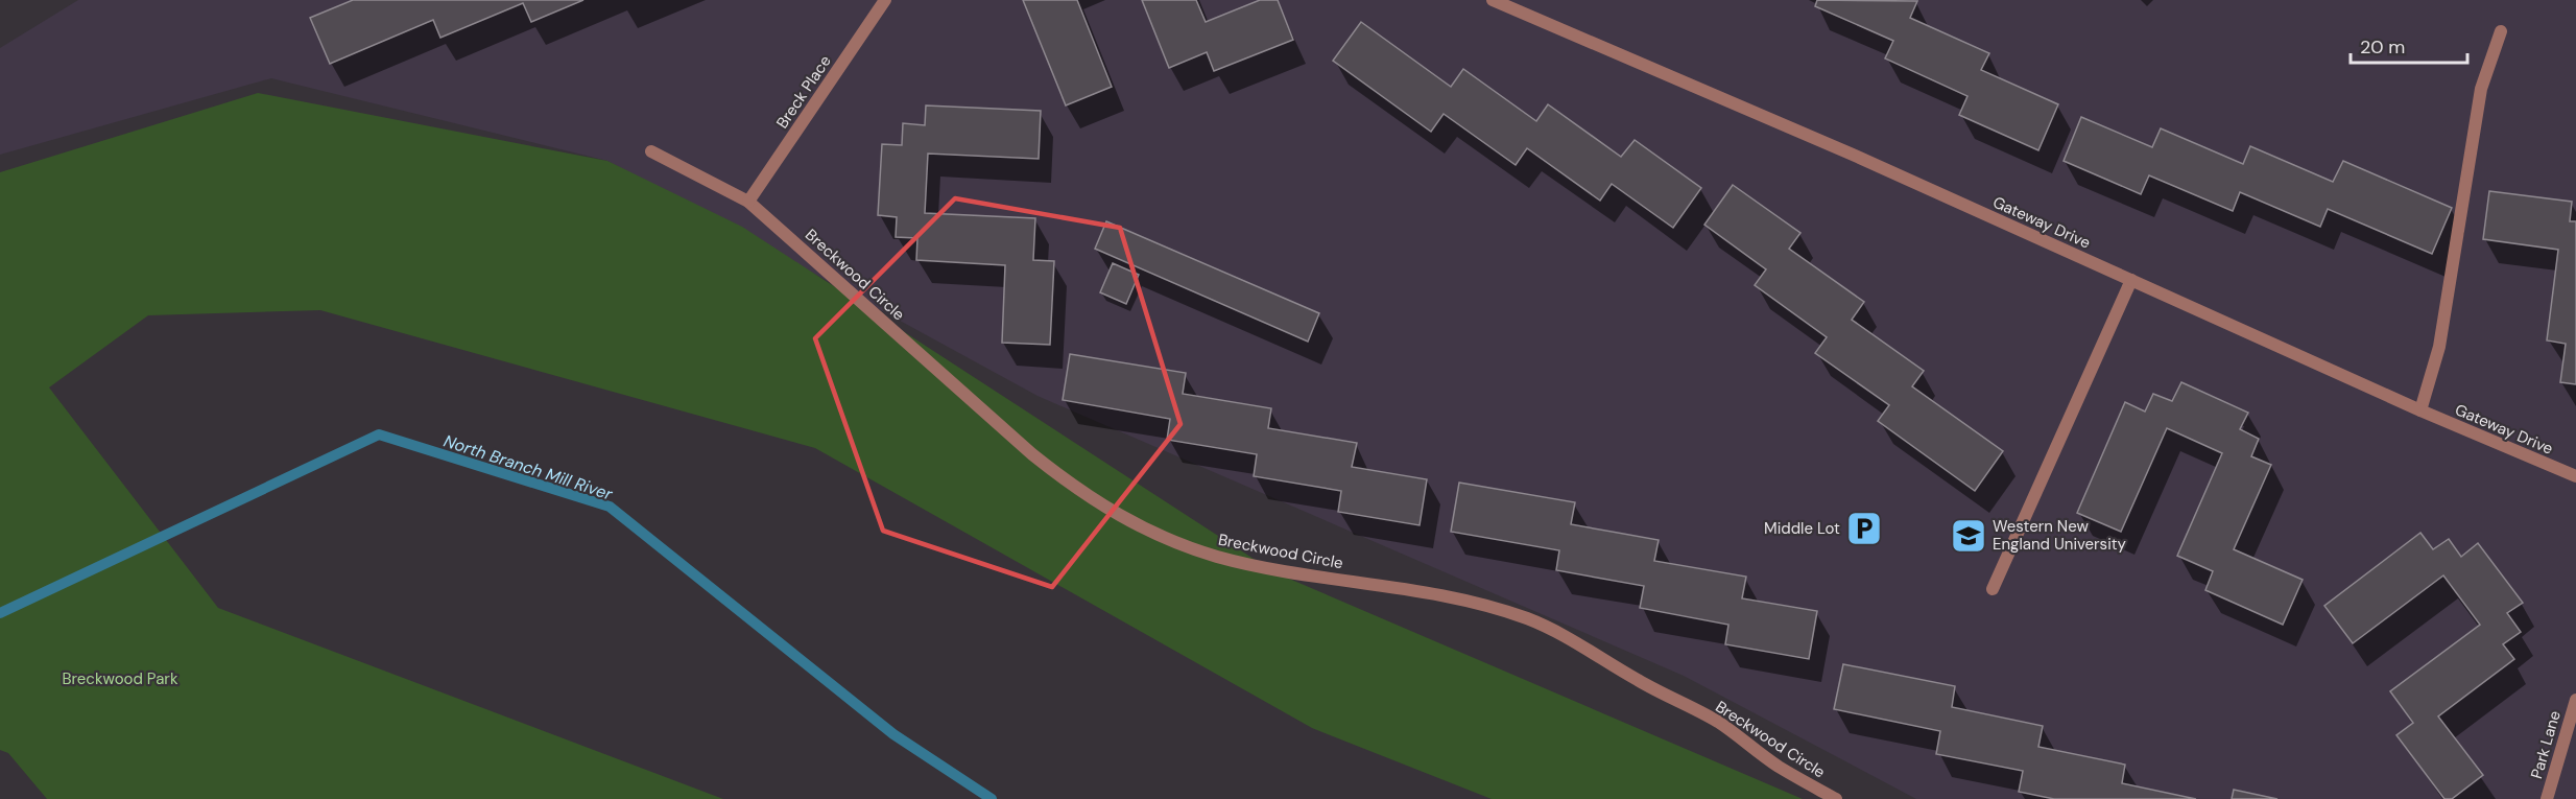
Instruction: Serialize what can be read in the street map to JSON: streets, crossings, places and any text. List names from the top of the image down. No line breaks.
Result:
{"streets":{"street":["Breck Place","Gateway Drive","Breckwood Circle","Park Lane"]},"crossings":[["Breck Place","Breckwood Circle"]],"water":["North Branch Mill River"],"parks":["Breckwood Park"],"places":{"parking":["Middle Lot"],"school or university":["Western New England University"]},"scale_bar":"20 m"}
